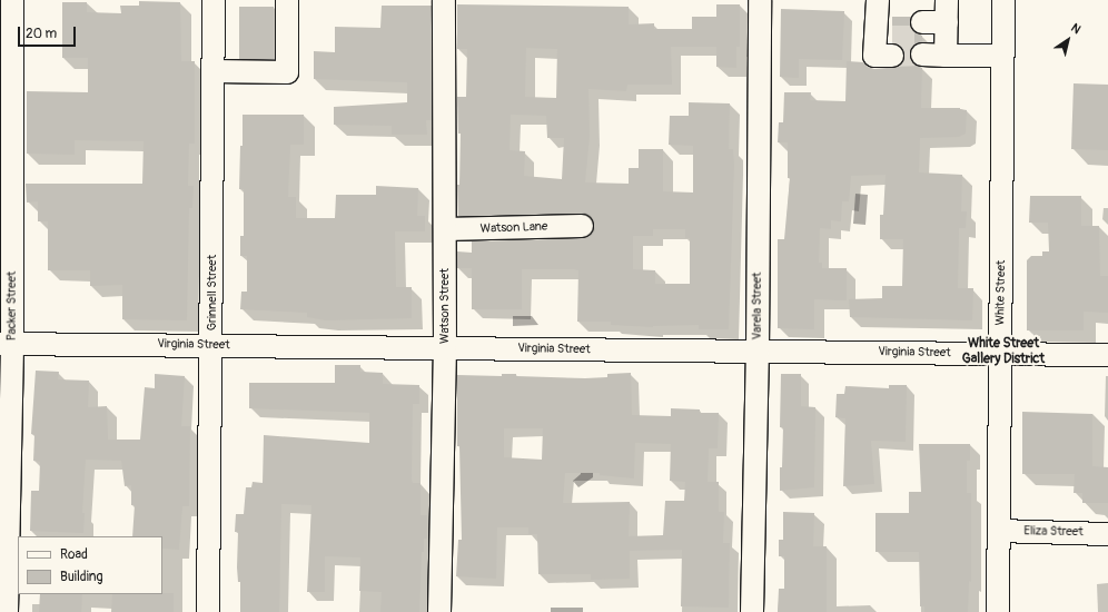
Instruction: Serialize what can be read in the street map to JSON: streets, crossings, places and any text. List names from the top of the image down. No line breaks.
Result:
{"streets":{"street":["Watson Lane","Grinnell Street","White Street","Packer Street","Watson Street","Varela Street","Virginia Street","Eliza Street"]},"crossings":[["Watson Lane","Watson Street"],["Grinnell Street","Virginia Street"],["White Street","Virginia Street"],["White Street","Eliza Street"],["Packer Street","Virginia Street"],["Watson Street","Virginia Street"],["Varela Street","Virginia Street"]],"districts":["White Street Gallery District"],"legend":["Road","Building"],"scale_bar":"20 m","north":"top right"}
